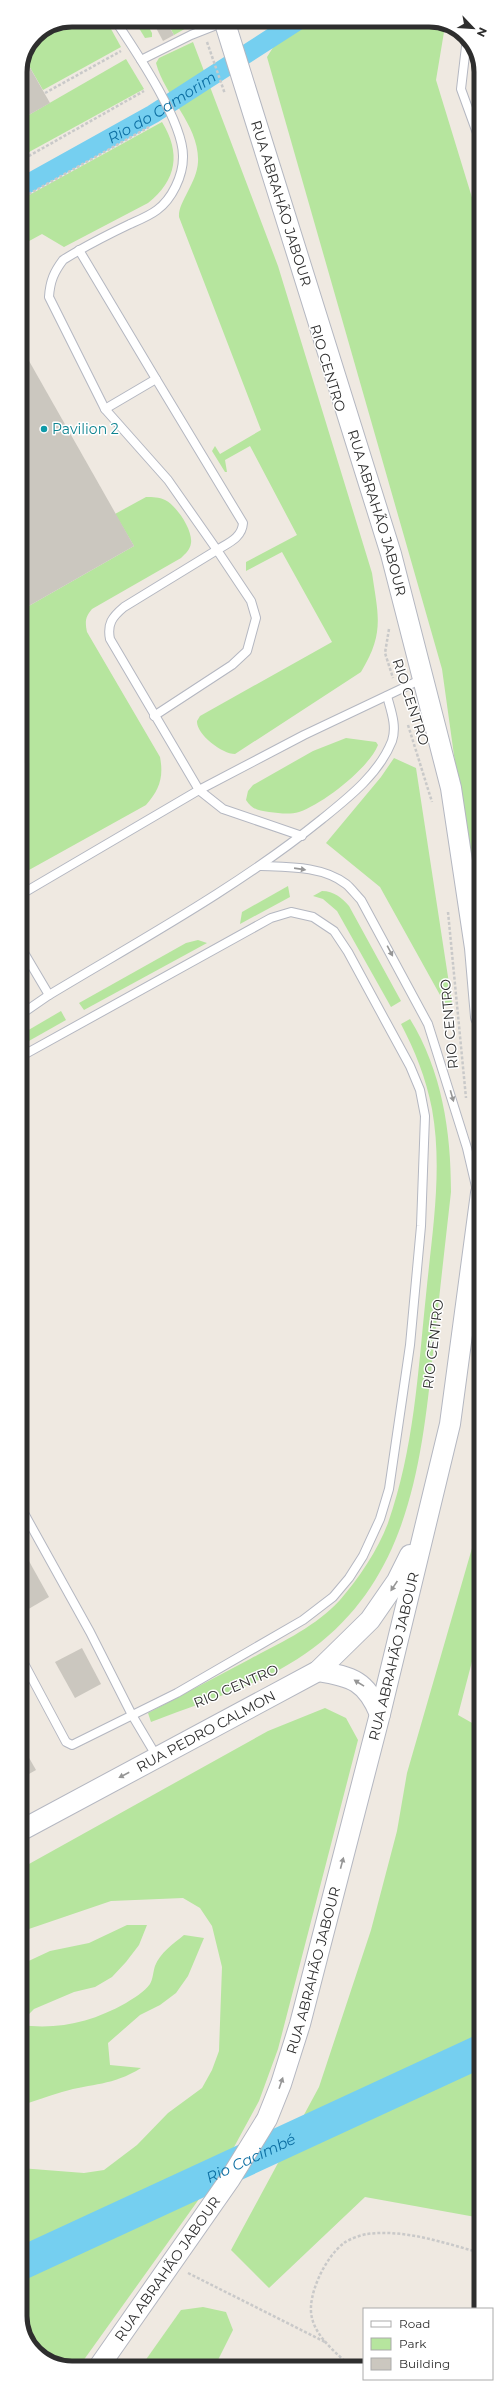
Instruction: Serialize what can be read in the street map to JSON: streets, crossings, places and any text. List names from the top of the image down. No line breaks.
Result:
{"streets":{"street":["RUA ABRAHÃO JABOUR","RUA PEDRO CALMON"],"path":["RIO CENTRO"]},"crossings":[["RUA ABRAHÃO JABOUR","RUA PEDRO CALMON"]],"one_way":["RUA PEDRO CALMON"],"water":["Rio do Camorim","Rio Cacimbé"],"places":["Pavilion 2"],"legend":["Road","Park","Building"],"north":"bottom right"}
